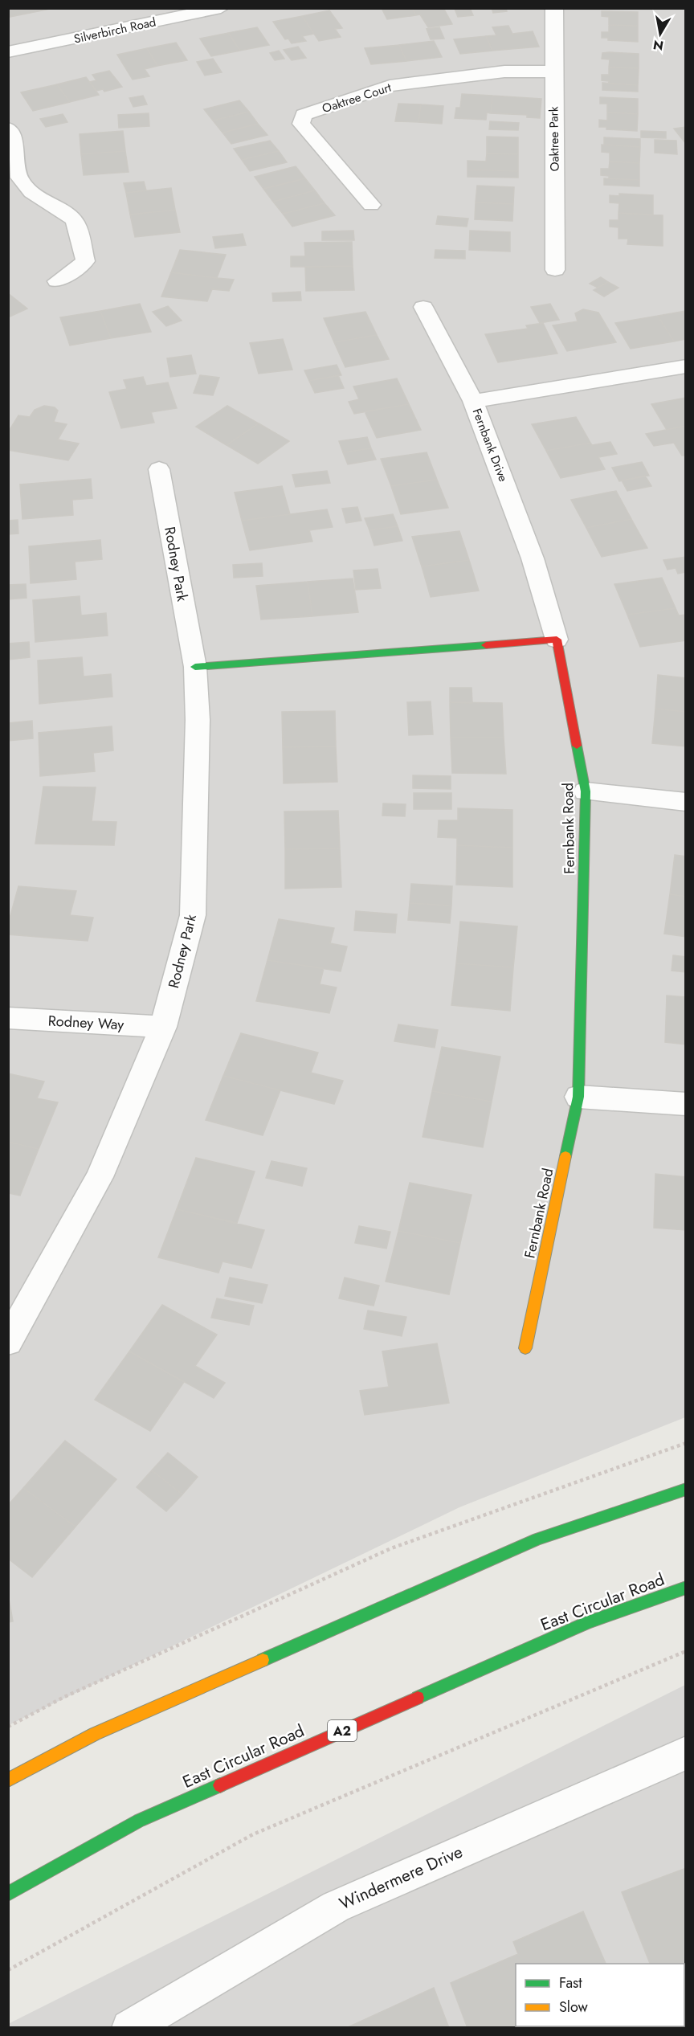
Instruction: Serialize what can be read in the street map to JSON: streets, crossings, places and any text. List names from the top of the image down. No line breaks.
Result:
{"streets":{"main road":["Fernbank Road","East Circular Road","A2"],"street":["Silverbirch Road","Oaktree Court","Oaktree Park","Fernbank Drive","Rodney Park","Rodney Way","Windermere Drive"]},"crossings":[["Oaktree Court","Oaktree Park"],["Fernbank Drive","Fernbank Road"],["Rodney Park","Rodney Way"]],"legend":["Fast","Slow"],"north":"bottom"}
